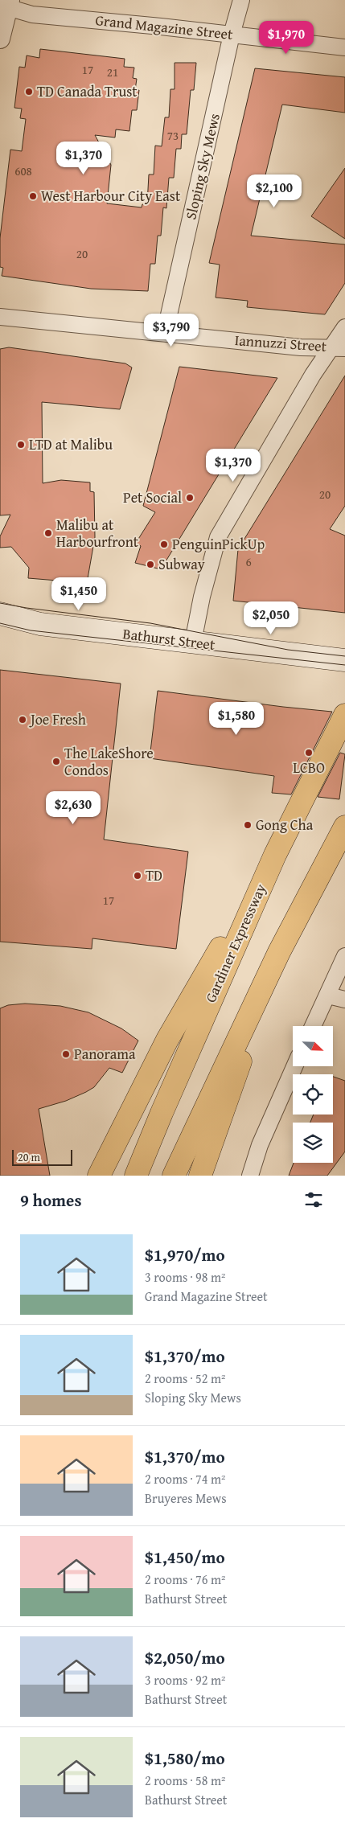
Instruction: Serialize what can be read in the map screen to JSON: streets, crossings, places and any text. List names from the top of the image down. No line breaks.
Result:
{"streets":{"highway":["Gardiner Expressway"],"main road":["Bathurst Street"],"street":["Grand Magazine Street","Sloping Sky Mews","Iannuzzi Street"]},"crossings":[["Grand Magazine Street","Sloping Sky Mews"],["Sloping Sky Mews","Iannuzzi Street"]],"places":["TD Canada Trust","West Harbour City East","LTD at Malibu","Pet Social","Malibu at Harbourfront","PenguinPickUp","Subway","Joe Fresh","LCBO","The LakeShore Condos","Gong Cha","TD","Panorama"],"house_numbers":["17","21","73","608","20","20","6","17"],"scale_bar":"20 m","north":"bottom right","page":{"price":["$1,970","$1,370","$2,100","$3,790","$1,370","$1,450","$2,050","$1,580","$2,630"],"scale":"20 m","heading":"9 homes","list":[{"name":"$1,970/mo","note":"3 rooms · 98 m² · Grand Magazine Street"},{"name":"$1,370/mo","note":"2 rooms · 52 m² · Sloping Sky Mews"},{"name":"$1,370/mo","note":"2 rooms · 74 m² · Bruyeres Mews"},{"name":"$1,450/mo","note":"2 rooms · 76 m² · Bathurst Street"},{"name":"$2,050/mo","note":"3 rooms · 92 m² · Bathurst Street"},{"name":"$1,580/mo","note":"2 rooms · 58 m² · Bathurst Street"}]}}
